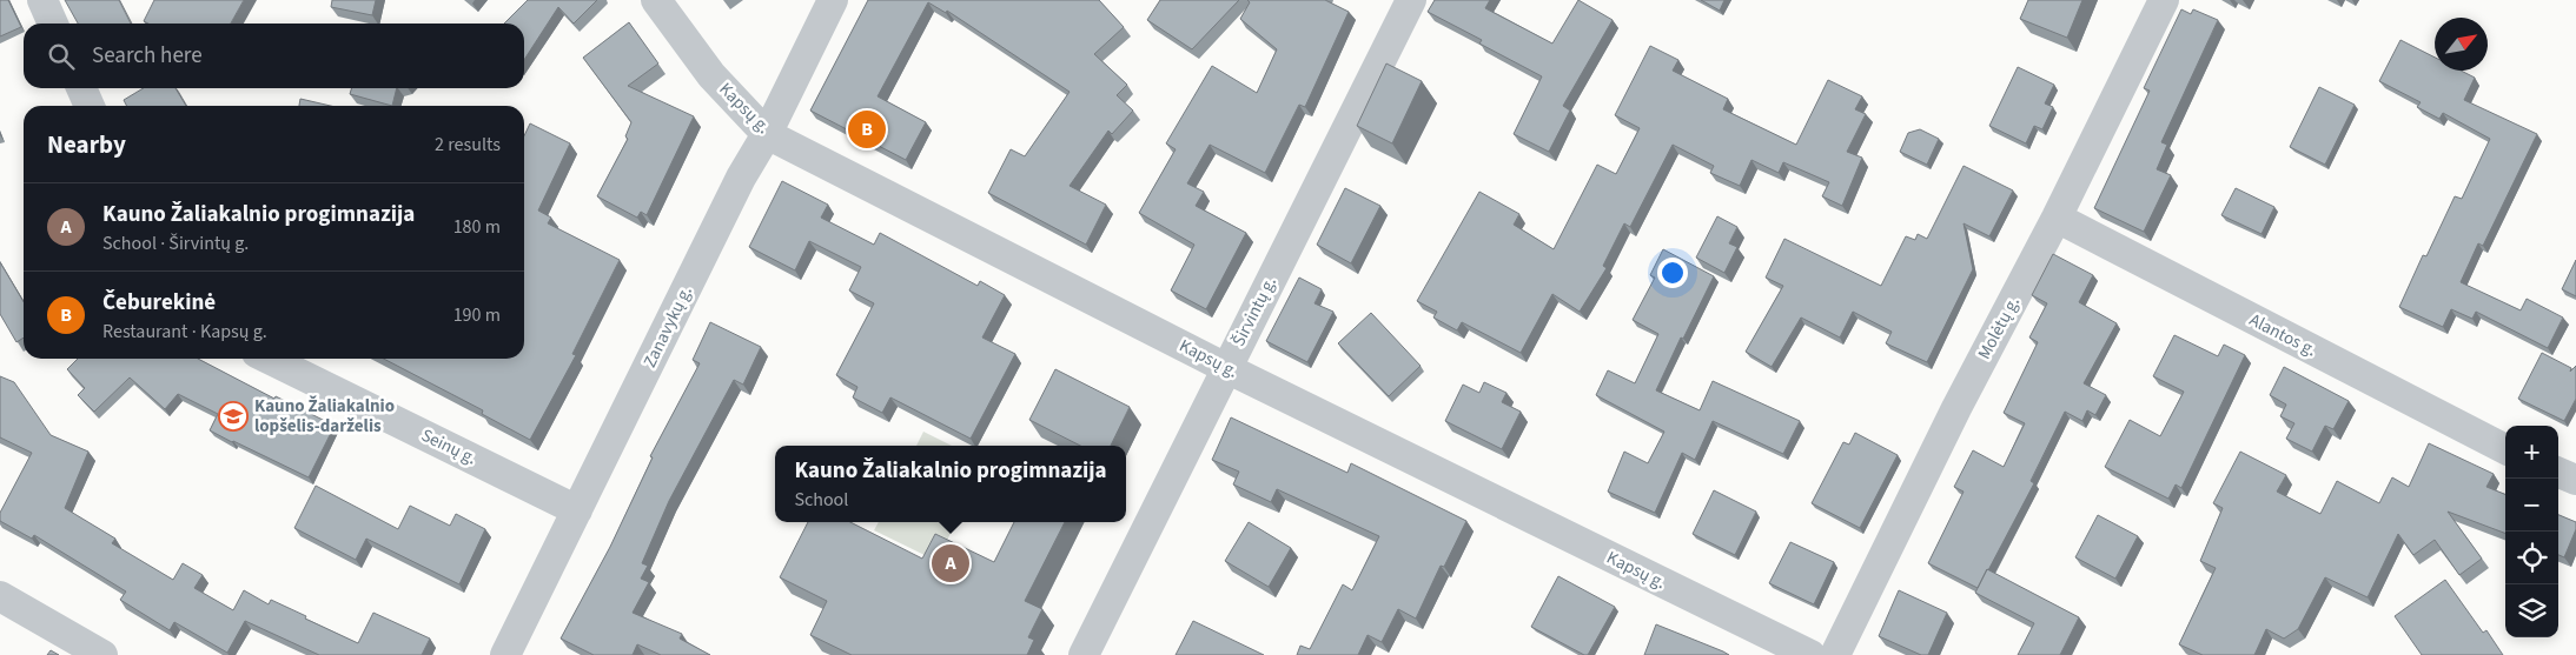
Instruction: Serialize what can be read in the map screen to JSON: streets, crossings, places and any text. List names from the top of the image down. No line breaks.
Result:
{"streets":{"street":["Kapsų g.","Širvintų g.","Zanavykų g.","Molėtų g.","Alantos g.","Seinų g."]},"crossings":[["Kapsų g.","Širvintų g."],["Kapsų g.","Zanavykų g."],["Zanavykų g.","Seinų g."],["Molėtų g.","Alantos g."]],"places":{"school or university":["Kauno Žaliakalnio lopšelis-darželis"]},"north":"top right","page":{"search":"Search here","heading":["Nearby","2 results"],"pins":["B","A"],"list":[{"mark":"A","name":"Kauno Žaliakalnio progimnazija","note":"School · Širvintų g.","value":"180 m"},{"mark":"B","name":"Čeburekinė","note":"Restaurant · Kapsų g.","value":"190 m"}],"map_buttons":["+","−"],"popup":["Kauno Žaliakalnio progimnazija","School"]}}
